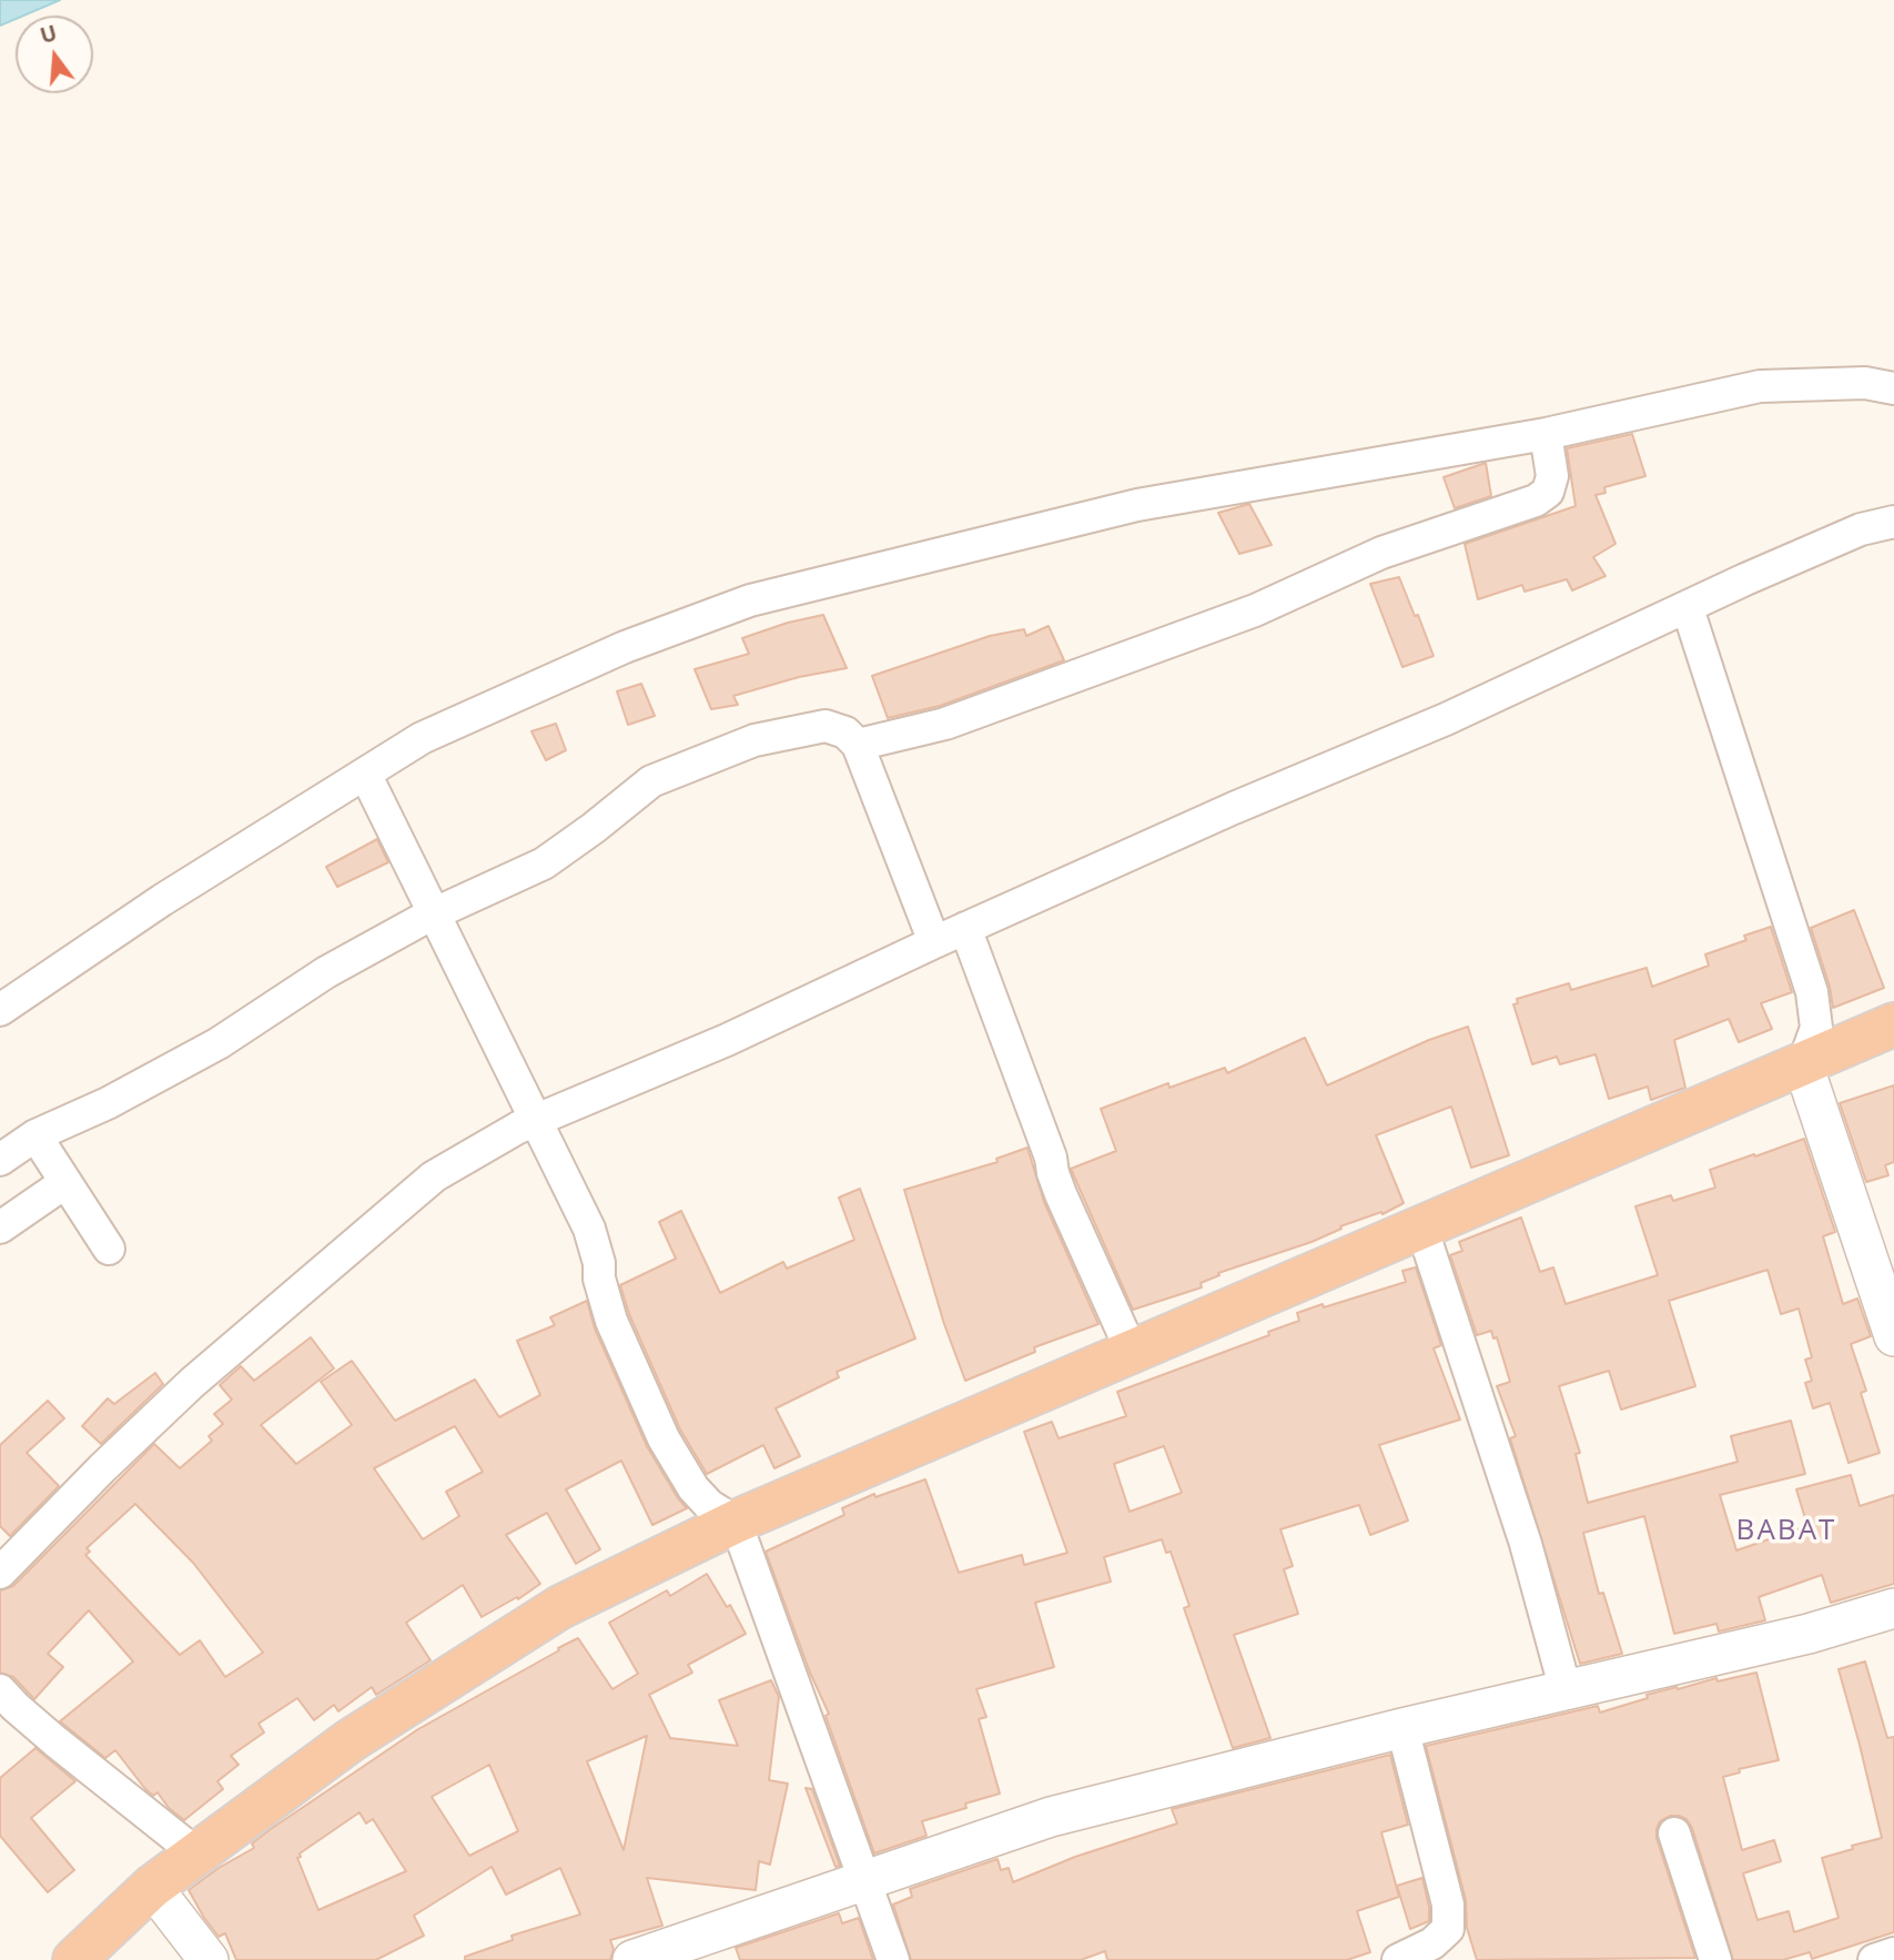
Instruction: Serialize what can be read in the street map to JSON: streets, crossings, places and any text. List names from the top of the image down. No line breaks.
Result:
{"districts":["BABAT"],"north":"top"}
